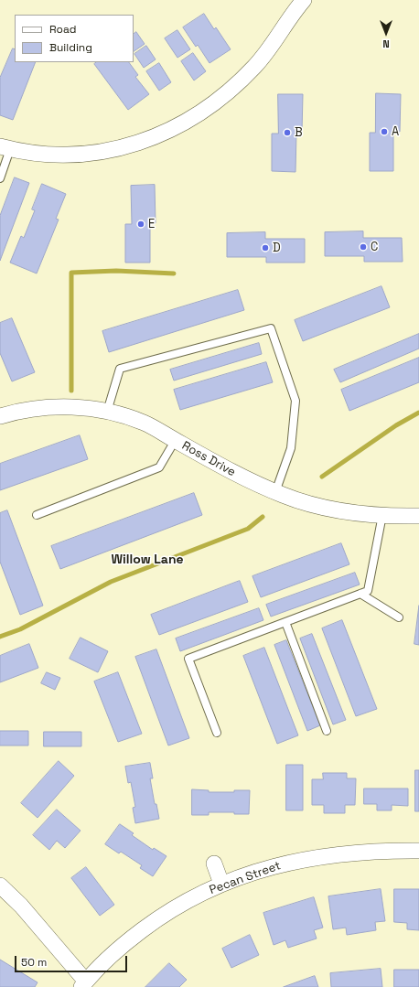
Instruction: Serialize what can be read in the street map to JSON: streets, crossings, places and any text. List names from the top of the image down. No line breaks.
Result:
{"streets":{"street":["Ross Drive","Pecan Street"]},"districts":["Willow Lane"],"places":["A","B","E","C","D"],"legend":["Road","Building"],"scale_bar":"50 m","north":"bottom"}
